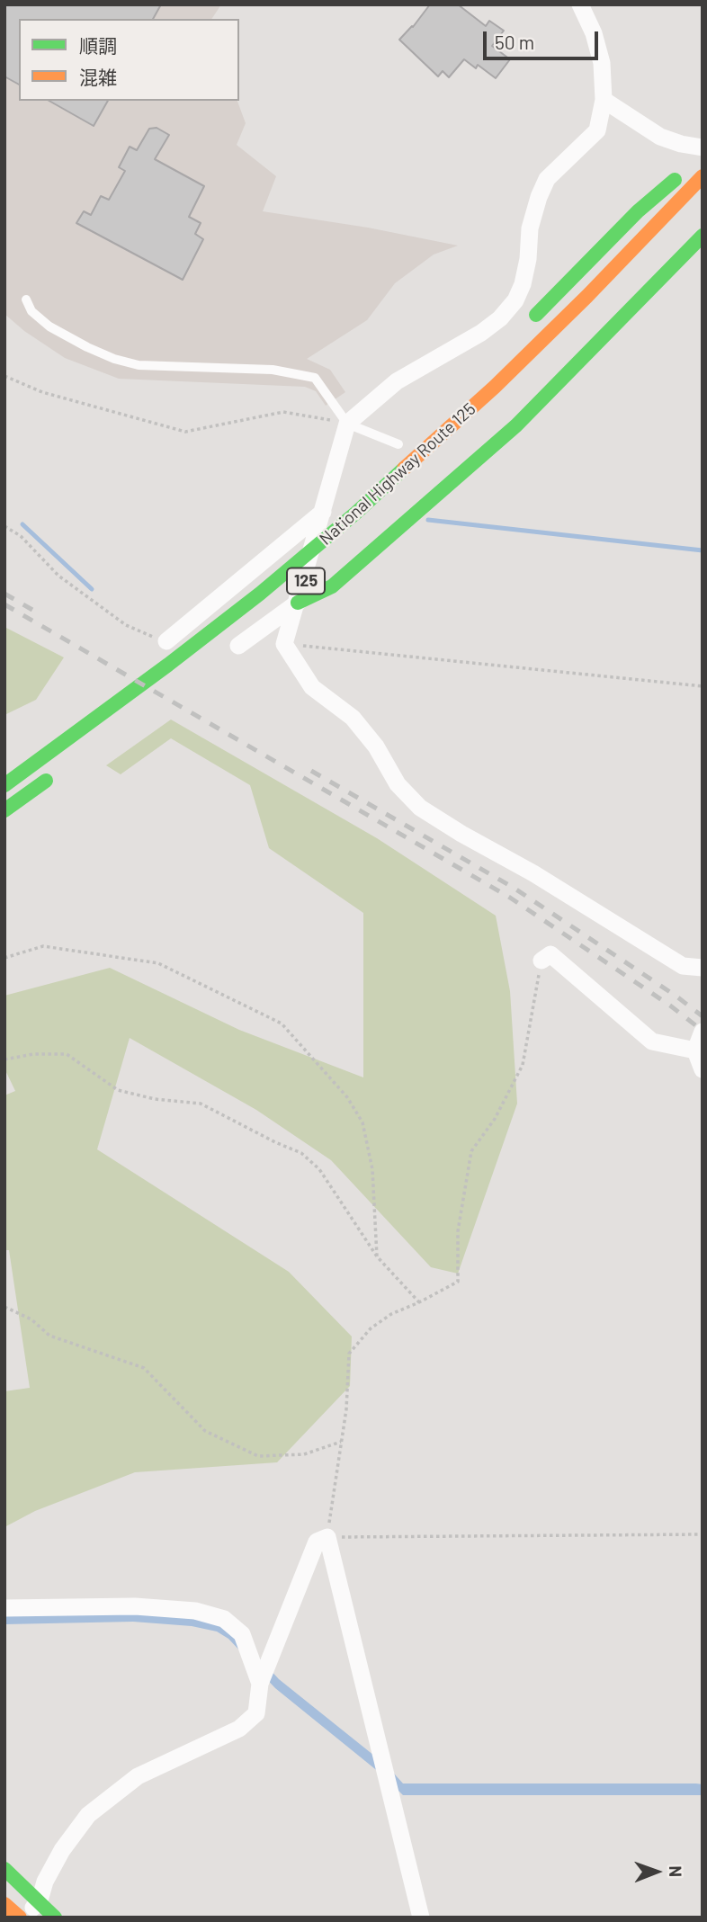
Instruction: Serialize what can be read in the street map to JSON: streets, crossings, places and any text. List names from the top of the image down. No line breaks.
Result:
{"streets":{"main road":["National Highway Route 125","125"]},"legend":["順調","混雑"],"scale_bar":"50 m","north":"right"}
